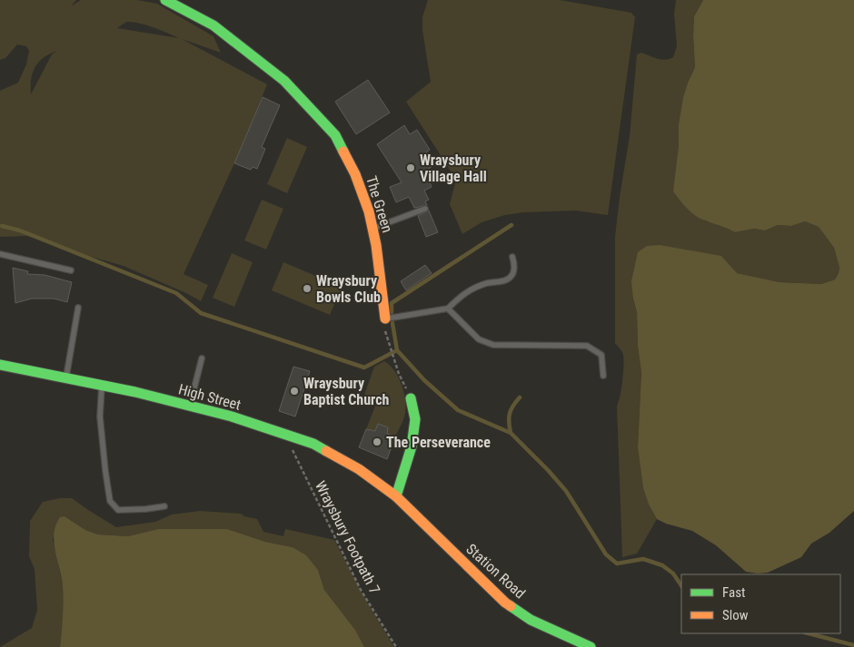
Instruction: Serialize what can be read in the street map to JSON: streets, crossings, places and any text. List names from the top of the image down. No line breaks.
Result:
{"streets":{"street":["The Green","High Street","Station Road"],"path":["Wraysbury Footpath 7"]},"crossings":[["High Street","Wraysbury Footpath 7"],["High Street","Station Road"]],"places":["Wraysbury Village Hall","Wraysbury Bowls Club","Wraysbury Baptist Church","The Perseverance"],"legend":["Fast","Slow"]}
